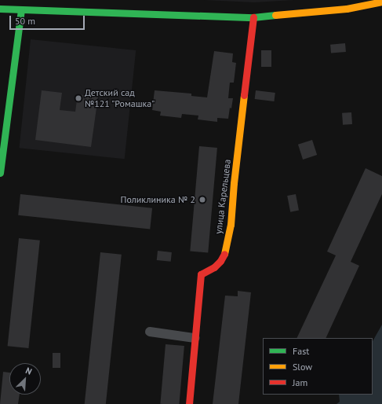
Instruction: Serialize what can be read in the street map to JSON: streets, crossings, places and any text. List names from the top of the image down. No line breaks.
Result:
{"streets":{"street":["улица Карельцева"]},"places":["Детский сад №121 \"Ромашка\"","Поликлиника № 2"],"legend":["Fast","Slow","Jam"],"scale_bar":"50 m","north":"top right"}
